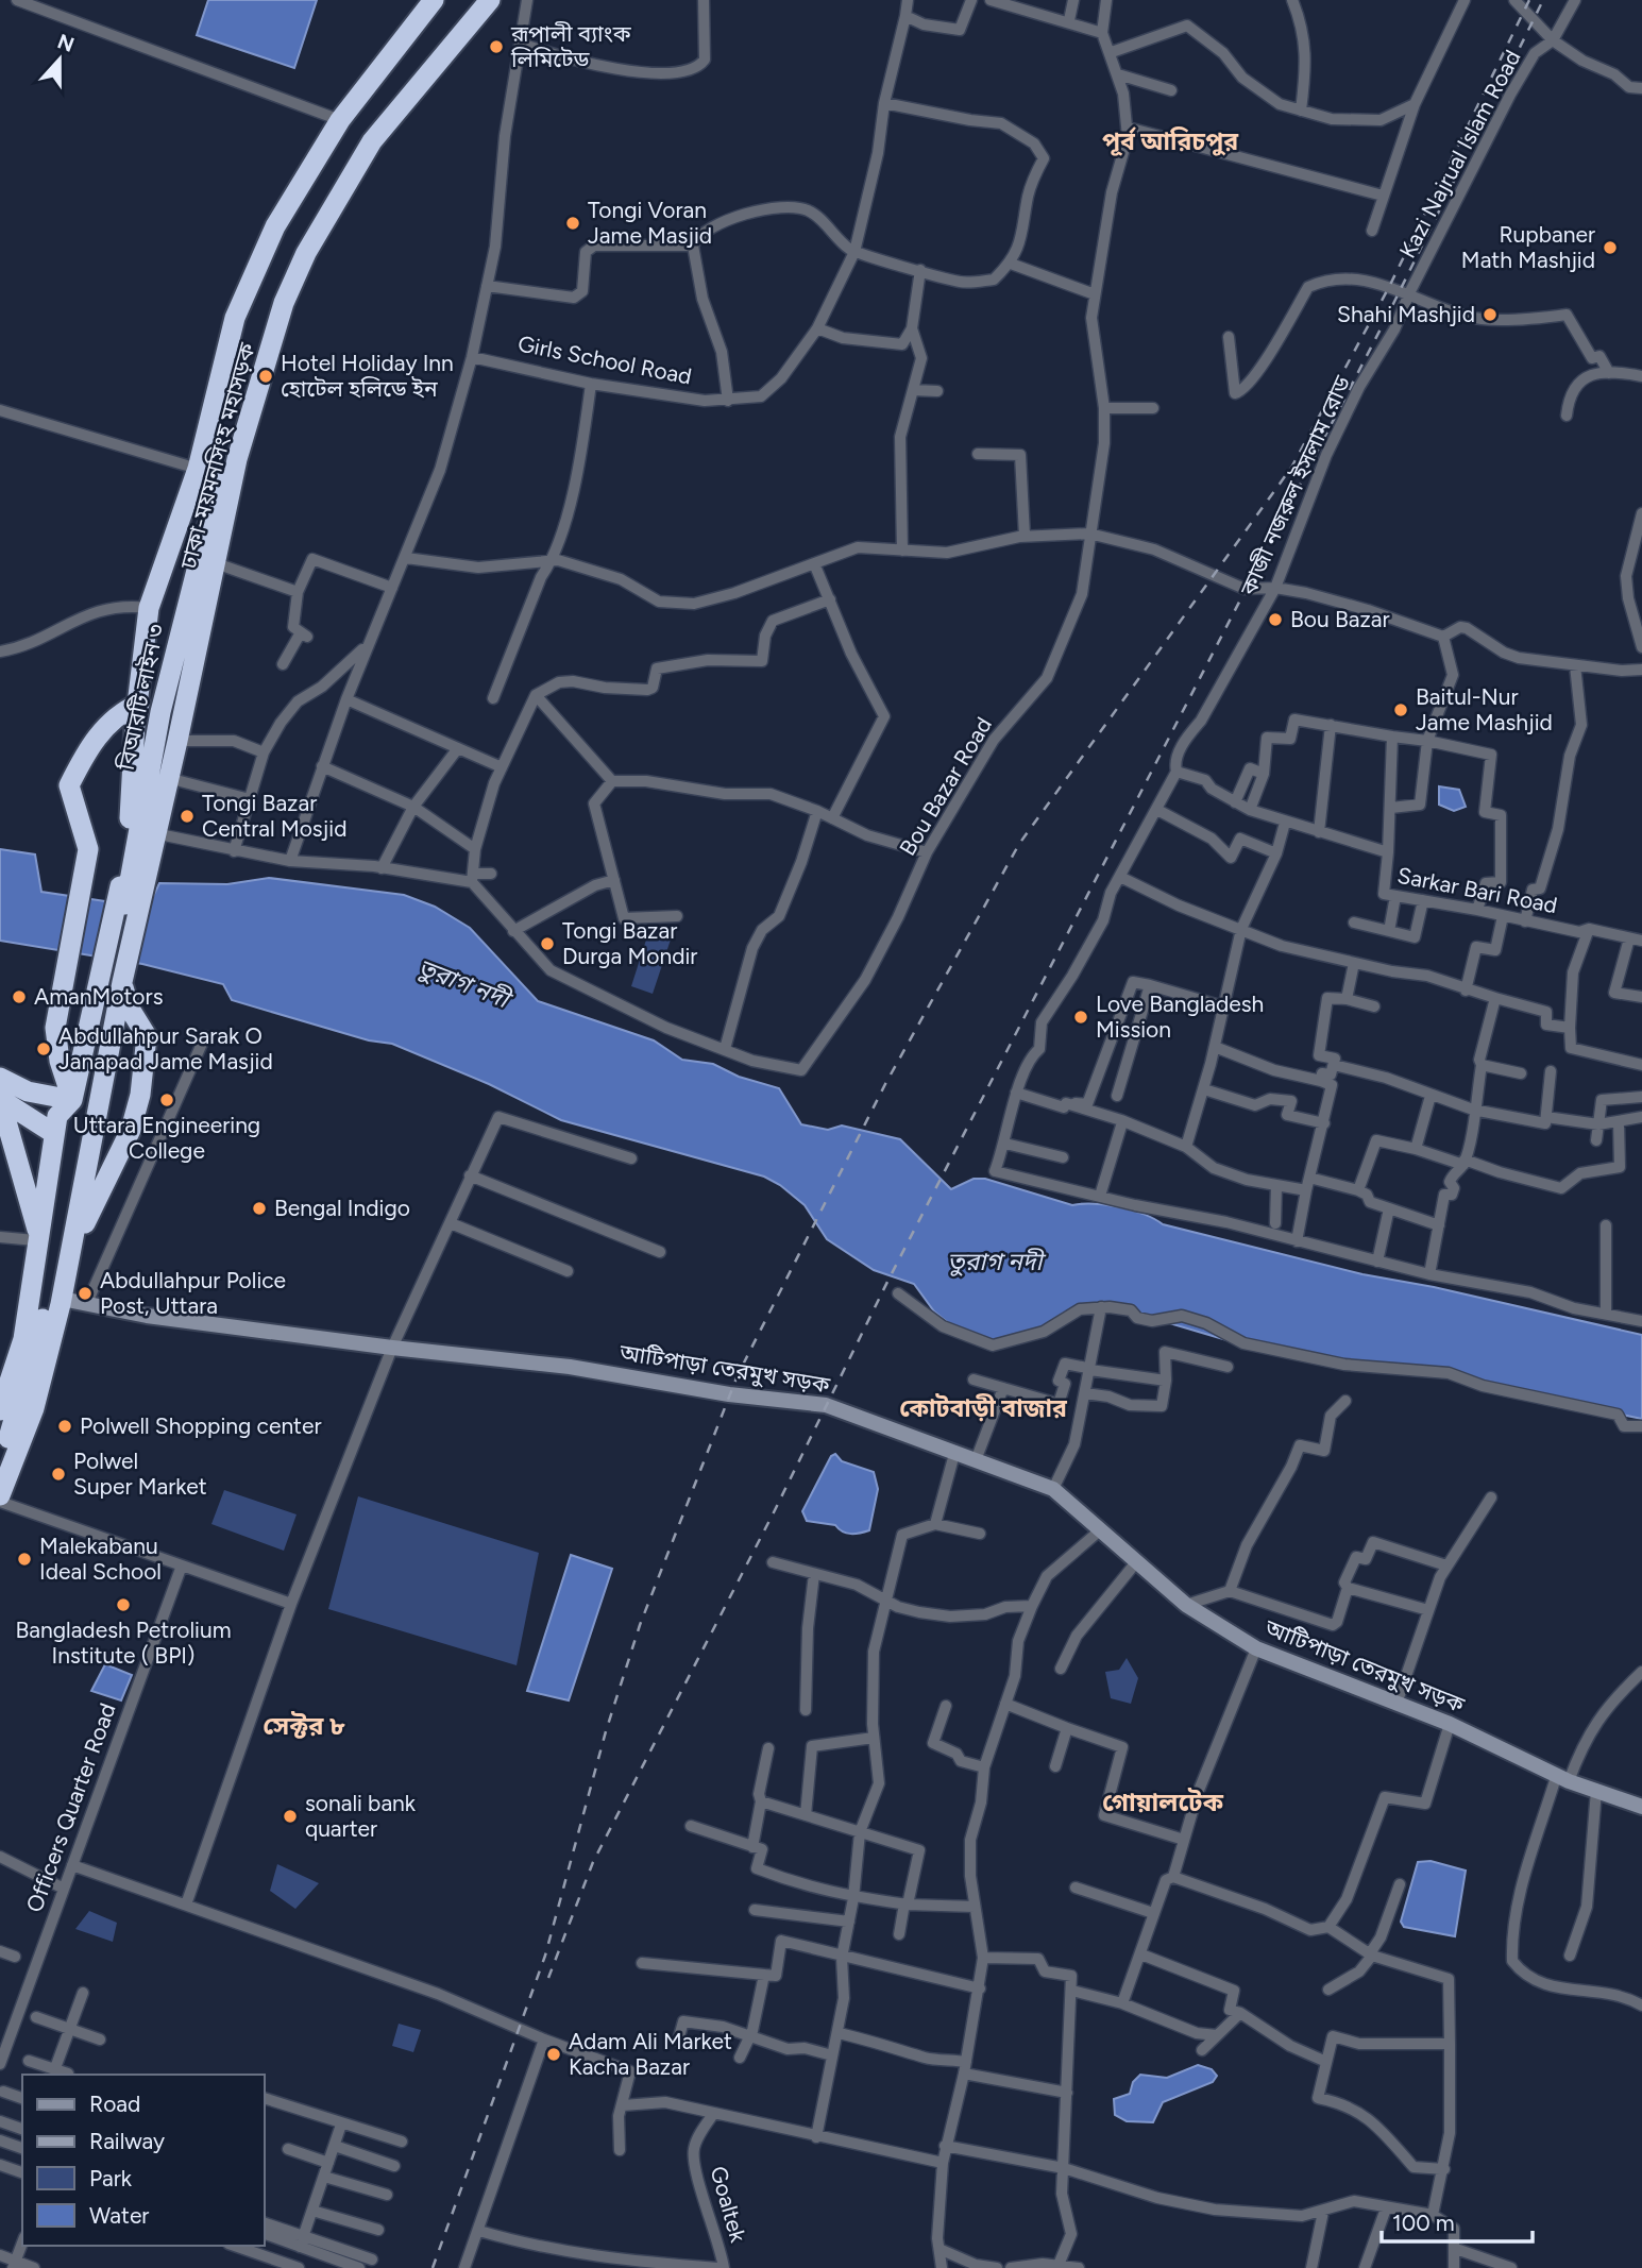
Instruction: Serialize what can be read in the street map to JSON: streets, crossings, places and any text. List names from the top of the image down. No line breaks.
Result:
{"streets":{"highway":["ঢাকা-ময়মনসিংহ মহাসড়ক","বিআরটি লাইন ৩"],"main road":["আটিপাড়া তেরমুখ সড়ক"],"street":["Kazi Najrual Islam Road","Girls School Road","কাজী নজরুল ইসলাম রোড","Bou Bazar Road","Sarkar Bari Road","Officers Quarter Road","Goaltek"]},"crossings":[["Kazi Najrual Islam Road","কাজী নজরুল ইসলাম রোড"],["ঢাকা-ময়মনসিংহ মহাসড়ক","বিআরটি লাইন ৩"],["কাজী নজরুল ইসলাম রোড","Sarkar Bari Road"]],"districts":["পূর্ব আরিচপুর","কোটবাড়ী বাজার","সেক্টর ৮","গোয়ালটেক"],"water":["তুরাগ নদী"],"places":["রূপালী ব্যাংক লিমিটেড","Tongi Voran Jame Masjid","Rupbaner Math Mashjid","Shahi Mashjid","Hotel Holiday Inn হোটেল হলিডে ইন","Bou Bazar","Baitul-Nur Jame Mashjid","Tongi Bazar Central Mosjid","Tongi Bazar Durga Mondir","AmanMotors","Love Bangladesh Mission","Abdullahpur Sarak O Janapad Jame Masjid","Uttara Engineering College","Bengal Indigo","Abdullahpur Police Post, Uttara","Polwell Shopping center","Polwel Super Market","Malekabanu Ideal School","Bangladesh Petrolium Institute ( BPI)","sonali bank quarter","Adam Ali Market Kacha Bazar"],"legend":["Road","Railway","Park","Water"],"scale_bar":"100 m","north":"top"}
